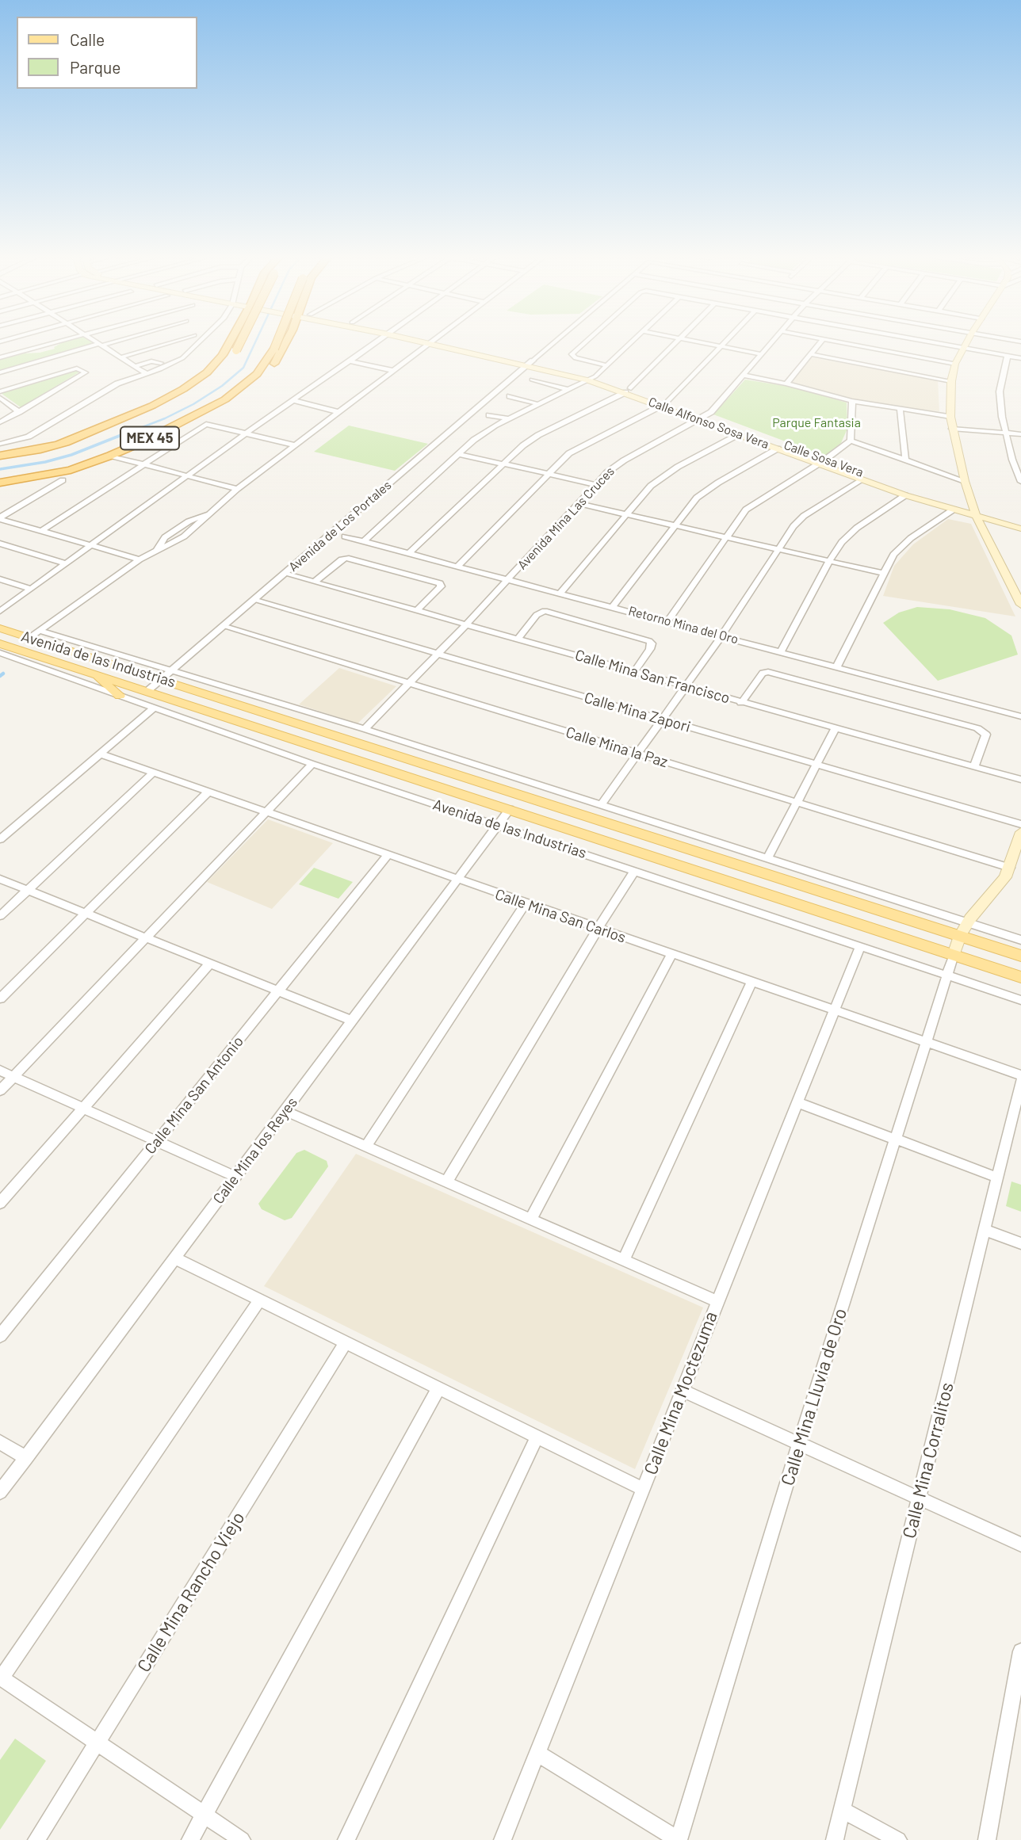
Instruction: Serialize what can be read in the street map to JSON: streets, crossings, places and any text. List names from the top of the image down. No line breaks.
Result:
{"streets":{"highway":["MEX 45"],"main road":["Calle Alfonso Sosa Vera","Calle Sosa Vera","Avenida de las Industrias"],"street":["Avenida Mina Las Cruces","Avenida de Los Portales","Retorno Mina del Oro","Calle Mina San Francisco","Calle Mina Zapori","Calle Mina la Paz","Calle Mina San Carlos","Calle Mina San Antonio","Calle Mina los Reyes","Calle Mina Moctezuma","Calle Mina Lluvia de Oro","Calle Mina Corralitos","Calle Mina Rancho Viejo"]},"crossings":[["Calle Alfonso Sosa Vera","Calle Sosa Vera"],["Calle Alfonso Sosa Vera","Avenida Mina Las Cruces"],["Calle Sosa Vera","Avenida Mina Las Cruces"],["Calle Sosa Vera","Avenida de Los Portales"],["Avenida Mina Las Cruces","Retorno Mina del Oro"],["Avenida Mina Las Cruces","Avenida de las Industrias"],["Avenida Mina Las Cruces","Calle Mina San Francisco"],["Avenida Mina Las Cruces","Calle Mina Zapori"],["Avenida Mina Las Cruces","Calle Mina la Paz"],["Avenida de Los Portales","Avenida de las Industrias"],["Avenida de Los Portales","Calle Mina San Francisco"],["Avenida de Los Portales","Calle Mina Zapori"],["Avenida de Los Portales","Calle Mina la Paz"],["Avenida de las Industrias","Calle Mina los Reyes"],["Avenida de las Industrias","Calle Mina Moctezuma"],["Avenida de las Industrias","Calle Mina Lluvia de Oro"],["Calle Mina San Carlos","Calle Mina San Antonio"],["Calle Mina San Carlos","Calle Mina los Reyes"],["Calle Mina San Carlos","Calle Mina Moctezuma"],["Calle Mina San Carlos","Calle Mina Lluvia de Oro"]],"parks":["Parque Fantasia"],"legend":["Calle","Parque"]}
